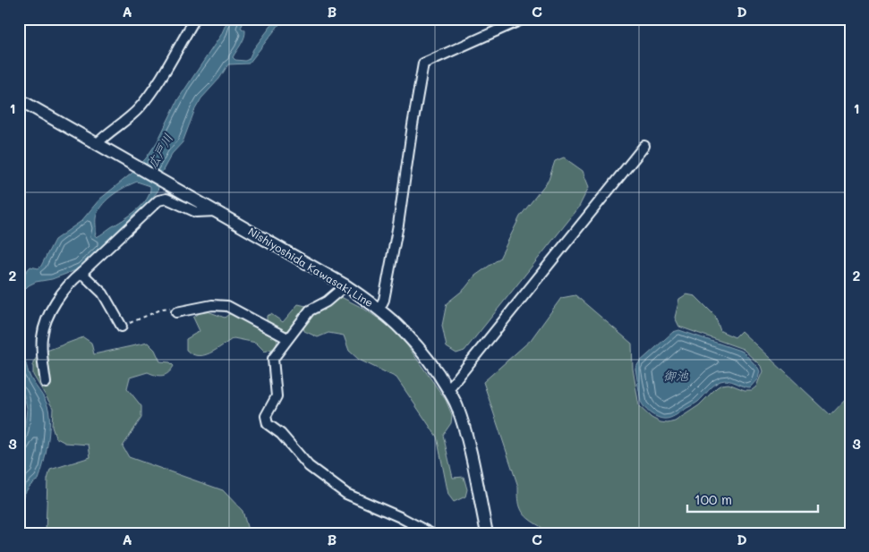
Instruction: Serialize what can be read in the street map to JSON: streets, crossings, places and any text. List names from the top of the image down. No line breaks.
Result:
{"streets":{"main road":["Nishiyoshida Kawasaki Line"]},"water":["広戸川","御池"],"scale_bar":"100 m","grid":{"columns":["A","B","C","D"],"rows":["1","2","3"]}}
